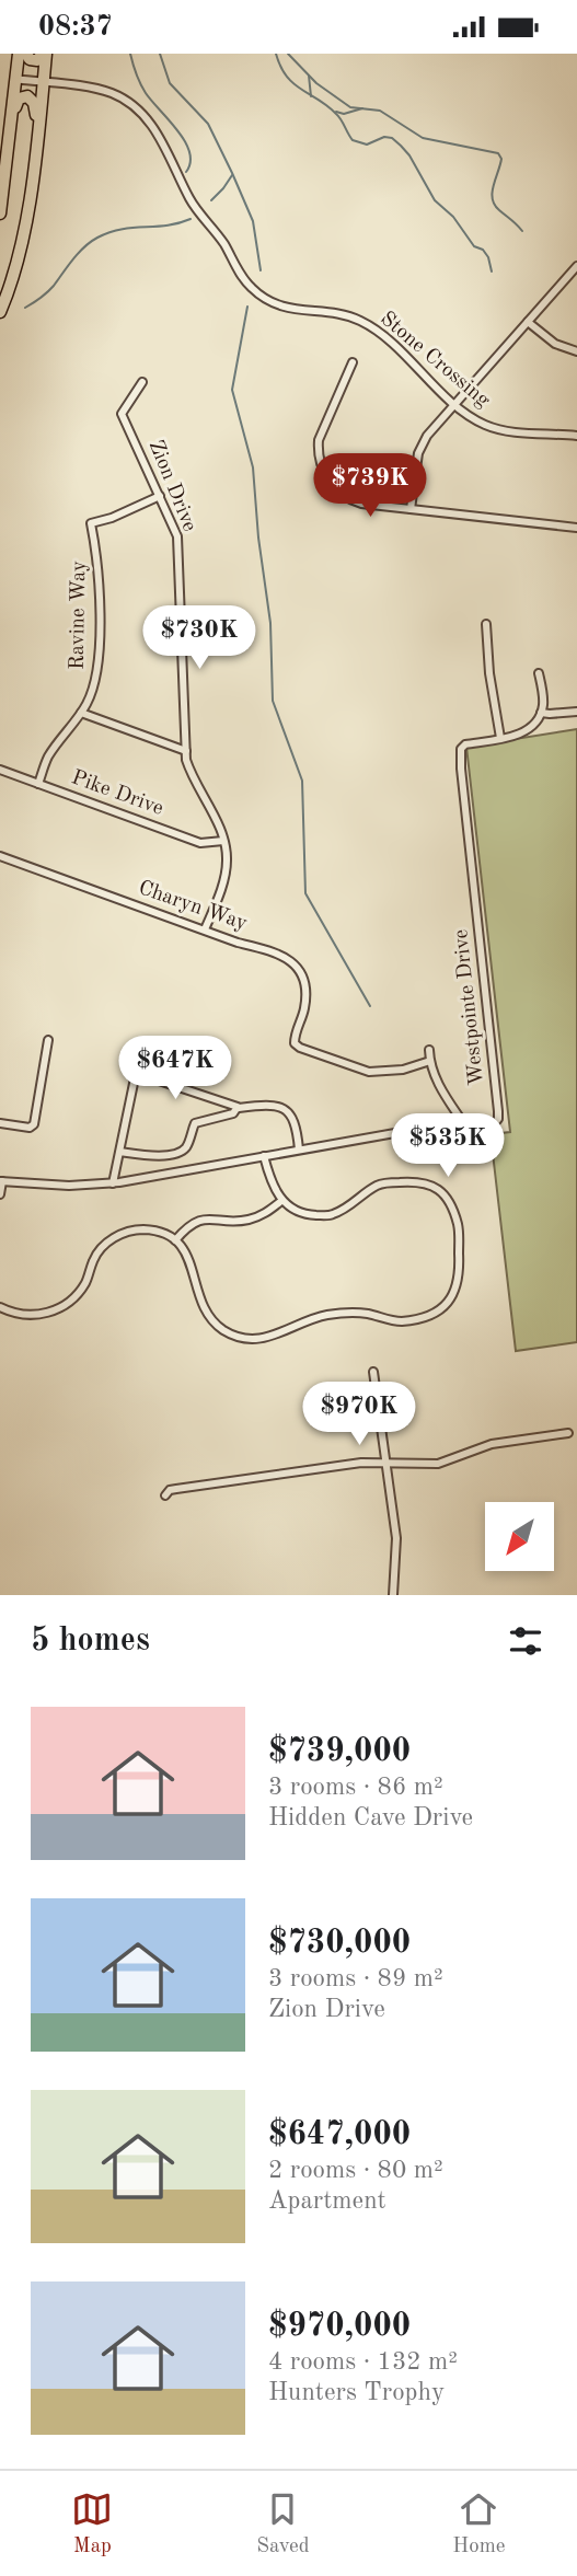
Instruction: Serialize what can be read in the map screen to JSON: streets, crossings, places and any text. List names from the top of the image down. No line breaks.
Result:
{"streets":{"street":["Stone Crossing","Zion Drive","Ravine Way","Pike Drive","Charyn Way","Westpointe Drive"]},"crossings":[["Zion Drive","Ravine Way"],["Zion Drive","Pike Drive"],["Zion Drive","Charyn Way"],["Ravine Way","Pike Drive"]],"north":"bottom left","page":{"status":"08:37","price":["$739K","$730K","$647K","$535K","$970K"],"heading":"5 homes","list":[{"name":"$739,000","note":"3 rooms · 86 m² · Hidden Cave Drive"},{"name":"$730,000","note":"3 rooms · 89 m² · Zion Drive"},{"name":"$647,000","note":"2 rooms · 80 m² · Apartment"},{"name":"$970,000","note":"4 rooms · 132 m² · Hunters Trophy"}],"tabs":["Map","Saved","Home"]}}
